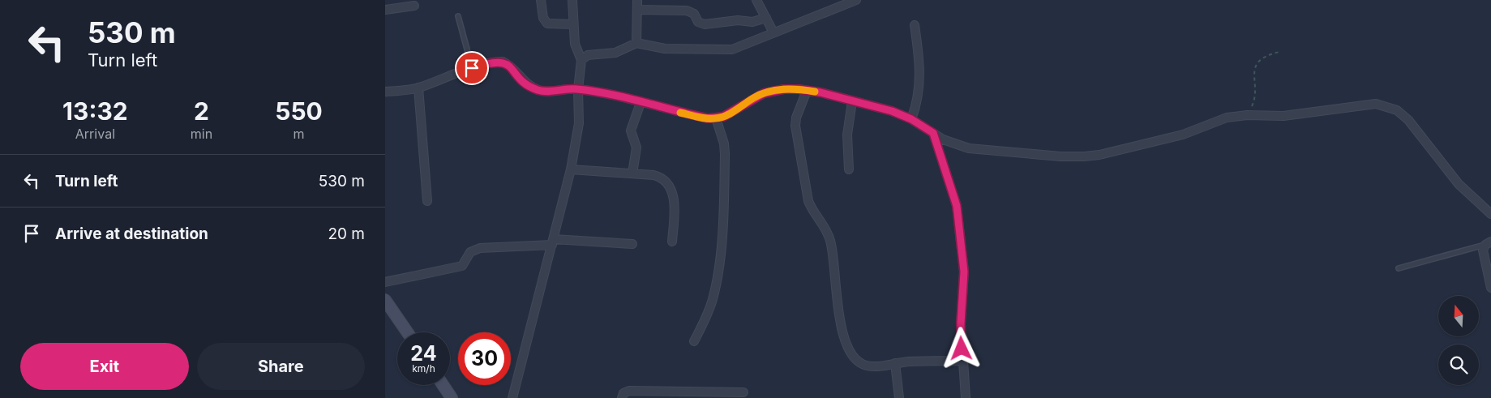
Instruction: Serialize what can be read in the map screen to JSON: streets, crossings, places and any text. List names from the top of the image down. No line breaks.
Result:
{"north":"top","page":{"turn":["530 m","Turn left"],"eta":["13:32","Arrival","2","min","550","m"],"list":[{"name":"Turn left","value":"530 m"},{"name":"Arrive at destination","value":"20 m"}],"speed":"24 km/h","limit":"30","buttons":["Exit","Share"]}}
